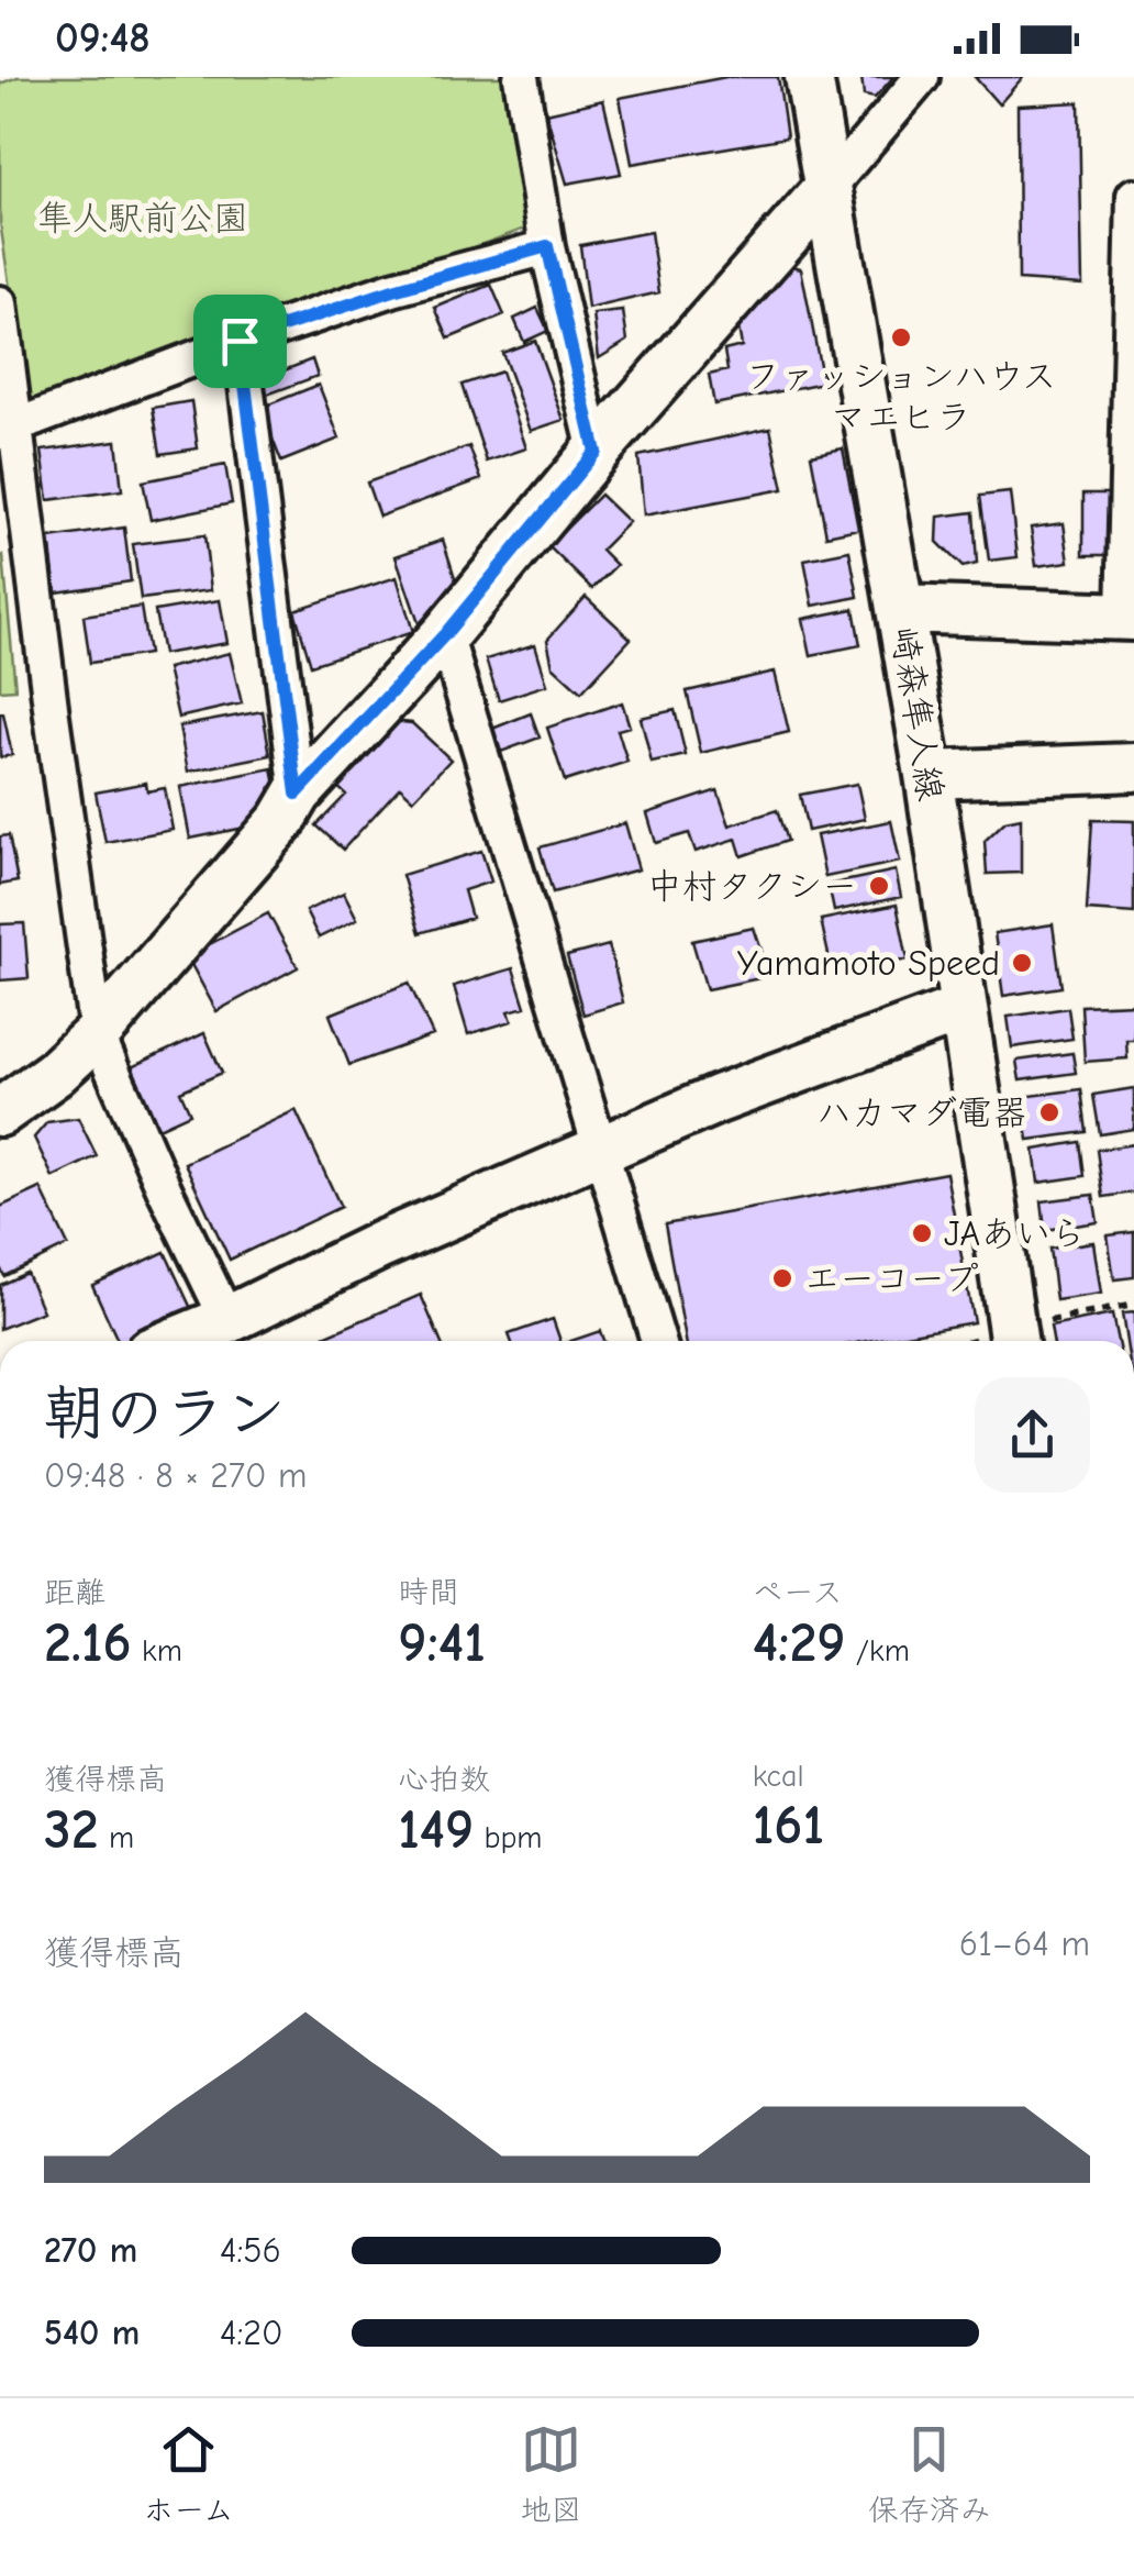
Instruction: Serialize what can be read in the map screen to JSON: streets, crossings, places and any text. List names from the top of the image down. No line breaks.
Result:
{"streets":{"street":["崎森隼人線"]},"parks":["隼人駅前公園"],"places":["ファッションハウス マエヒラ","中村タクシー","Yamamoto Speed","ハカマダ電器","JAあいら","エーコープ"],"page":{"status":"09:48","heading":["朝のラン","09:48 · 8 × 270 m"],"stats":[["距離","2.16 km"],["時間","9:41"],["ペース","4:29 /km"],["獲得標高","32 m"],["心拍数","149 bpm"],["kcal","161"]],"chart":["獲得標高","61–64 m"],"list":[{"name":"270 m","note":"4:56"},{"name":"540 m","note":"4:20"}],"tabs":["ホーム","地図","保存済み"]}}
